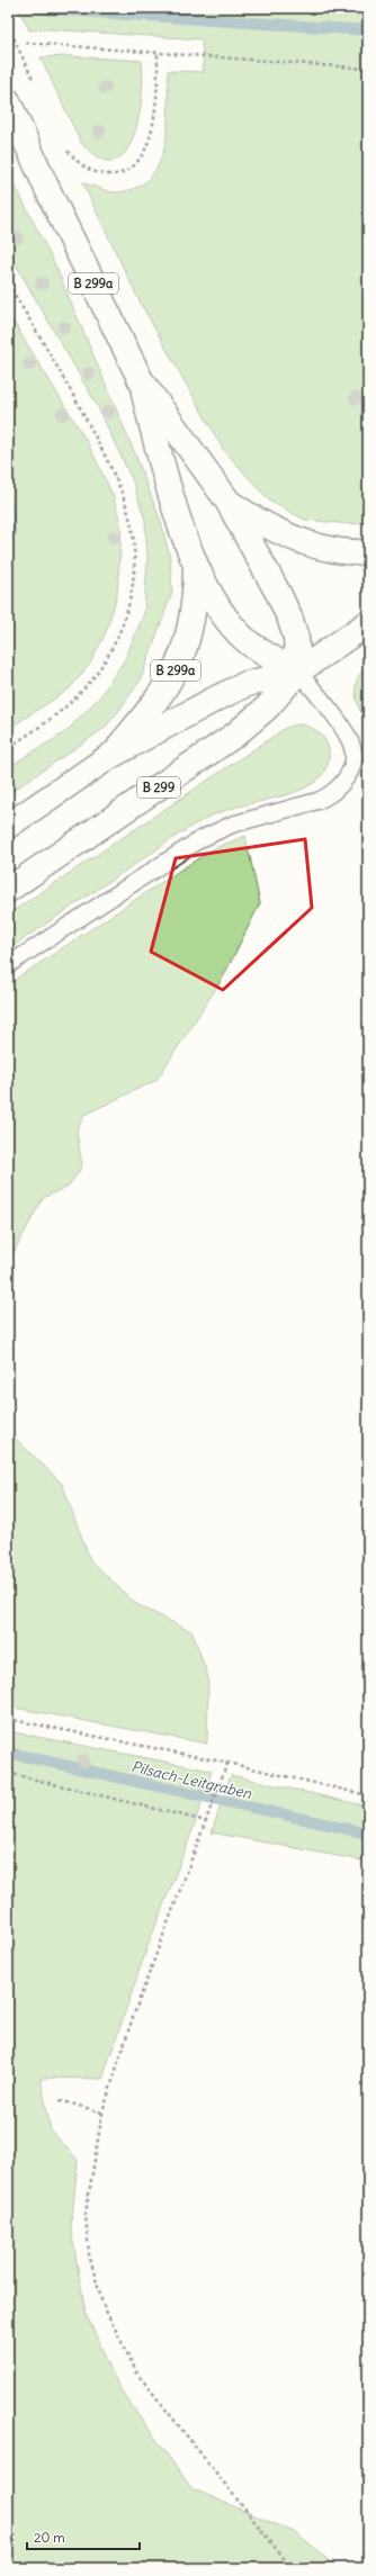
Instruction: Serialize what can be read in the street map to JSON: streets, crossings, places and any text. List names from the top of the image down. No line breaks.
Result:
{"streets":{"main road":["B 299a","B 299"]},"crossings":[["B 299a","B 299"]],"water":["Pilsach-Leitgraben"],"scale_bar":"20 m"}
